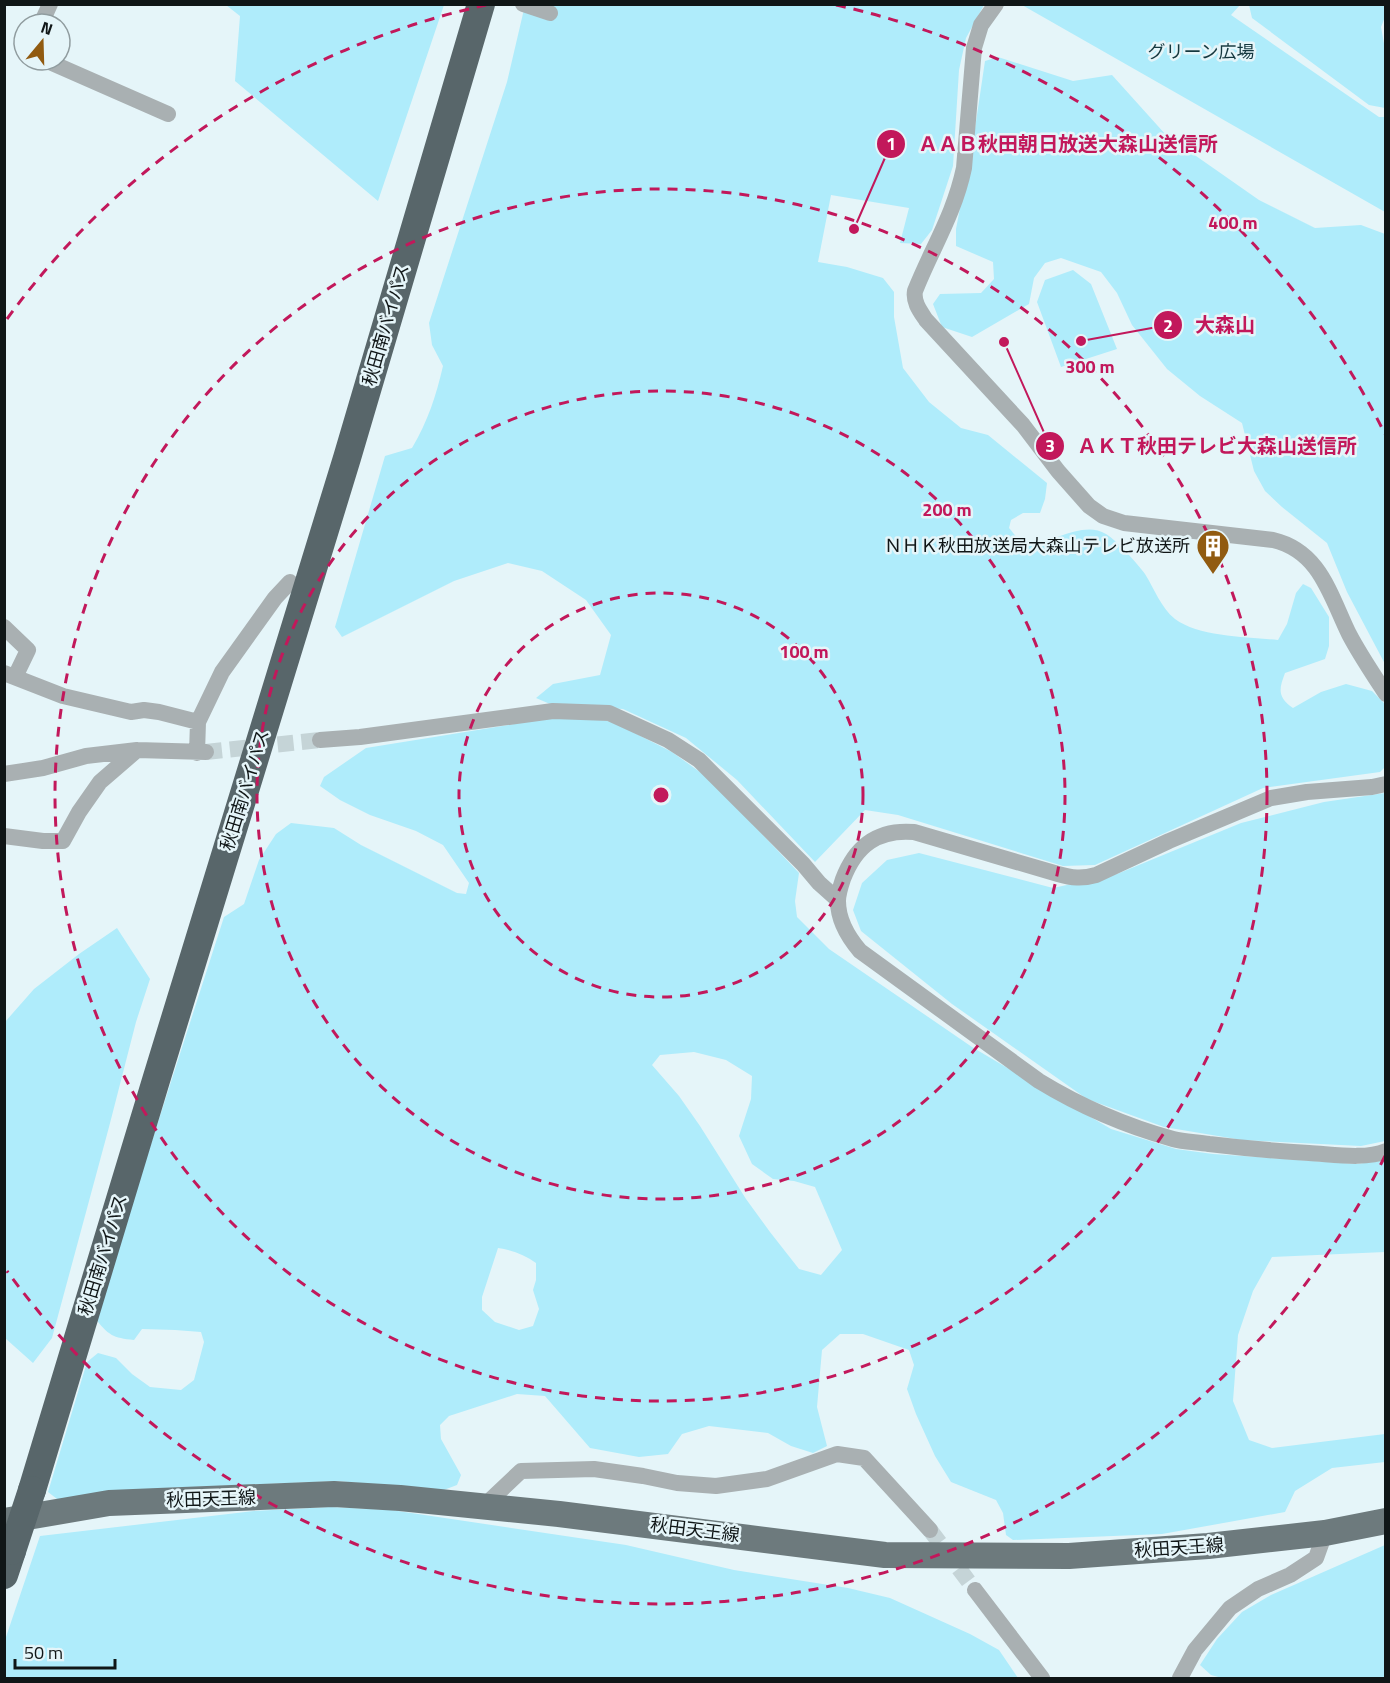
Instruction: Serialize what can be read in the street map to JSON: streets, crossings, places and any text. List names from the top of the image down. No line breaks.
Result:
{"streets":{"highway":["秋田南バイパス"],"main road":["秋田天王線"]},"parks":["グリーン広場"],"places":{"other":["ＡＡＢ秋田朝日放送大森山送信所","大森山","ＡＫＴ秋田テレビ大森山送信所"],"building":["ＮＨＫ秋田放送局大森山テレビ放送所"]},"scale_bar":"50 m","north":"top","rings":["400 m","300 m","200 m","100 m"]}
